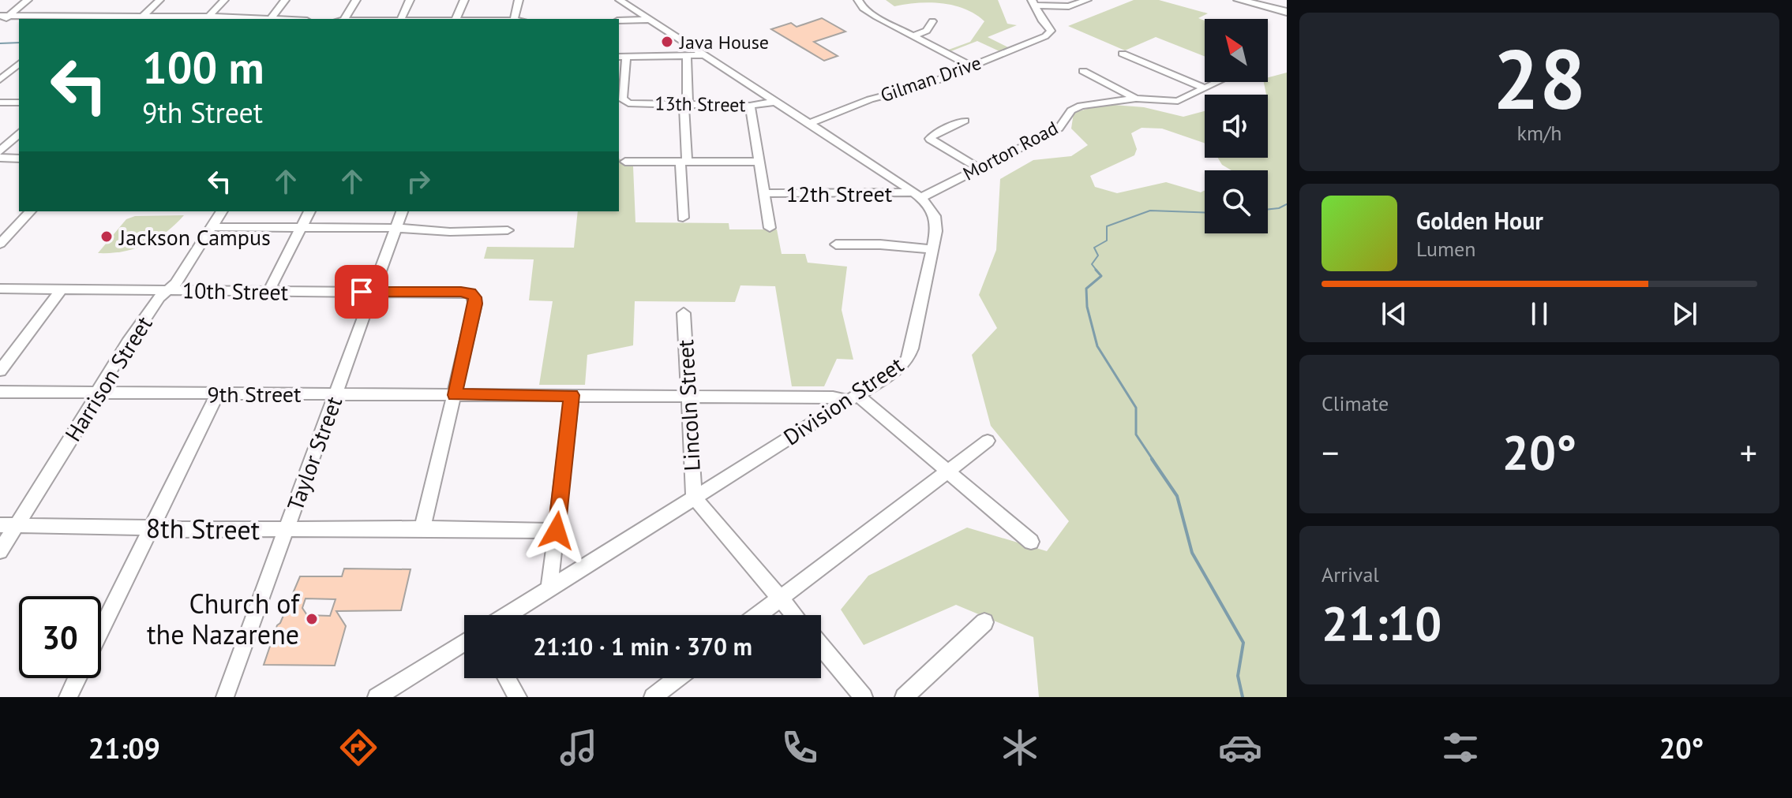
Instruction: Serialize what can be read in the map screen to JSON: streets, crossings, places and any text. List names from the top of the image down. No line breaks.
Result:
{"streets":{"street":["Gilman Drive","13th Street","Morton Road","12th Street","10th Street","Harrison Street","9th Street","Division Street","Lincoln Street","Taylor Street","8th Street"]},"crossings":[["Gilman Drive","Division Street"],["13th Street","Division Street"],["Morton Road","12th Street"],["Morton Road","Division Street"],["12th Street","Division Street"],["10th Street","Harrison Street"],["10th Street","9th Street"],["10th Street","Taylor Street"],["Harrison Street","9th Street"],["Harrison Street","8th Street"],["9th Street","Division Street"],["9th Street","Lincoln Street"],["9th Street","Taylor Street"],["Division Street","Lincoln Street"],["Taylor Street","8th Street"]],"places":["Java House","Jackson Campus","Church of the Nazarene"],"north":"top left","page":{"tile":[["28","km/h"],"Climate",["Arrival","21:10"]],"turn":["100 m","9th Street"],"song":["Golden Hour","Lumen"],"heat":["−","20°","+"],"limit":"30","trip":"21:10 · 1 min · 370 m","tabs":["21:09","20°"]}}
